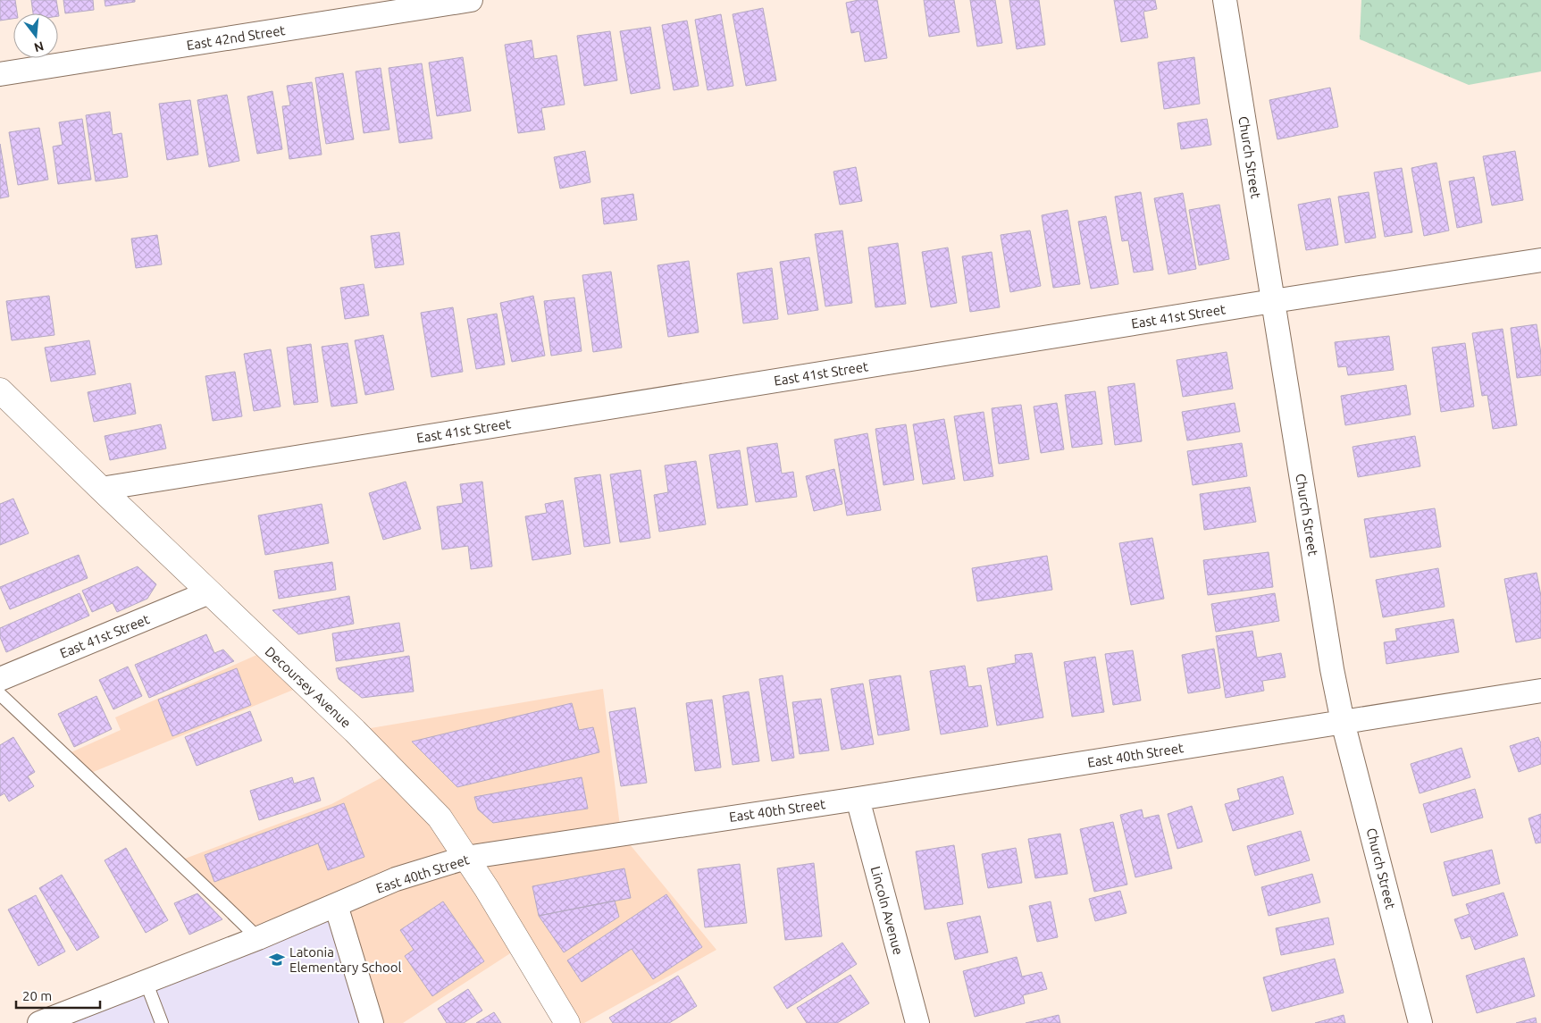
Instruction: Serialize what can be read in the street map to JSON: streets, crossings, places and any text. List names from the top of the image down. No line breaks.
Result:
{"streets":{"main road":["Decoursey Avenue"],"street":["East 42nd Street","Church Street","East 41st Street","East 40th Street","Lincoln Avenue"]},"crossings":[["Church Street","East 41st Street"],["Church Street","East 40th Street"],["East 41st Street","Decoursey Avenue"],["Decoursey Avenue","East 40th Street"],["East 40th Street","Lincoln Avenue"]],"places":{"school or university":["Latonia Elementary School"]},"scale_bar":"20 m","north":"bottom"}
